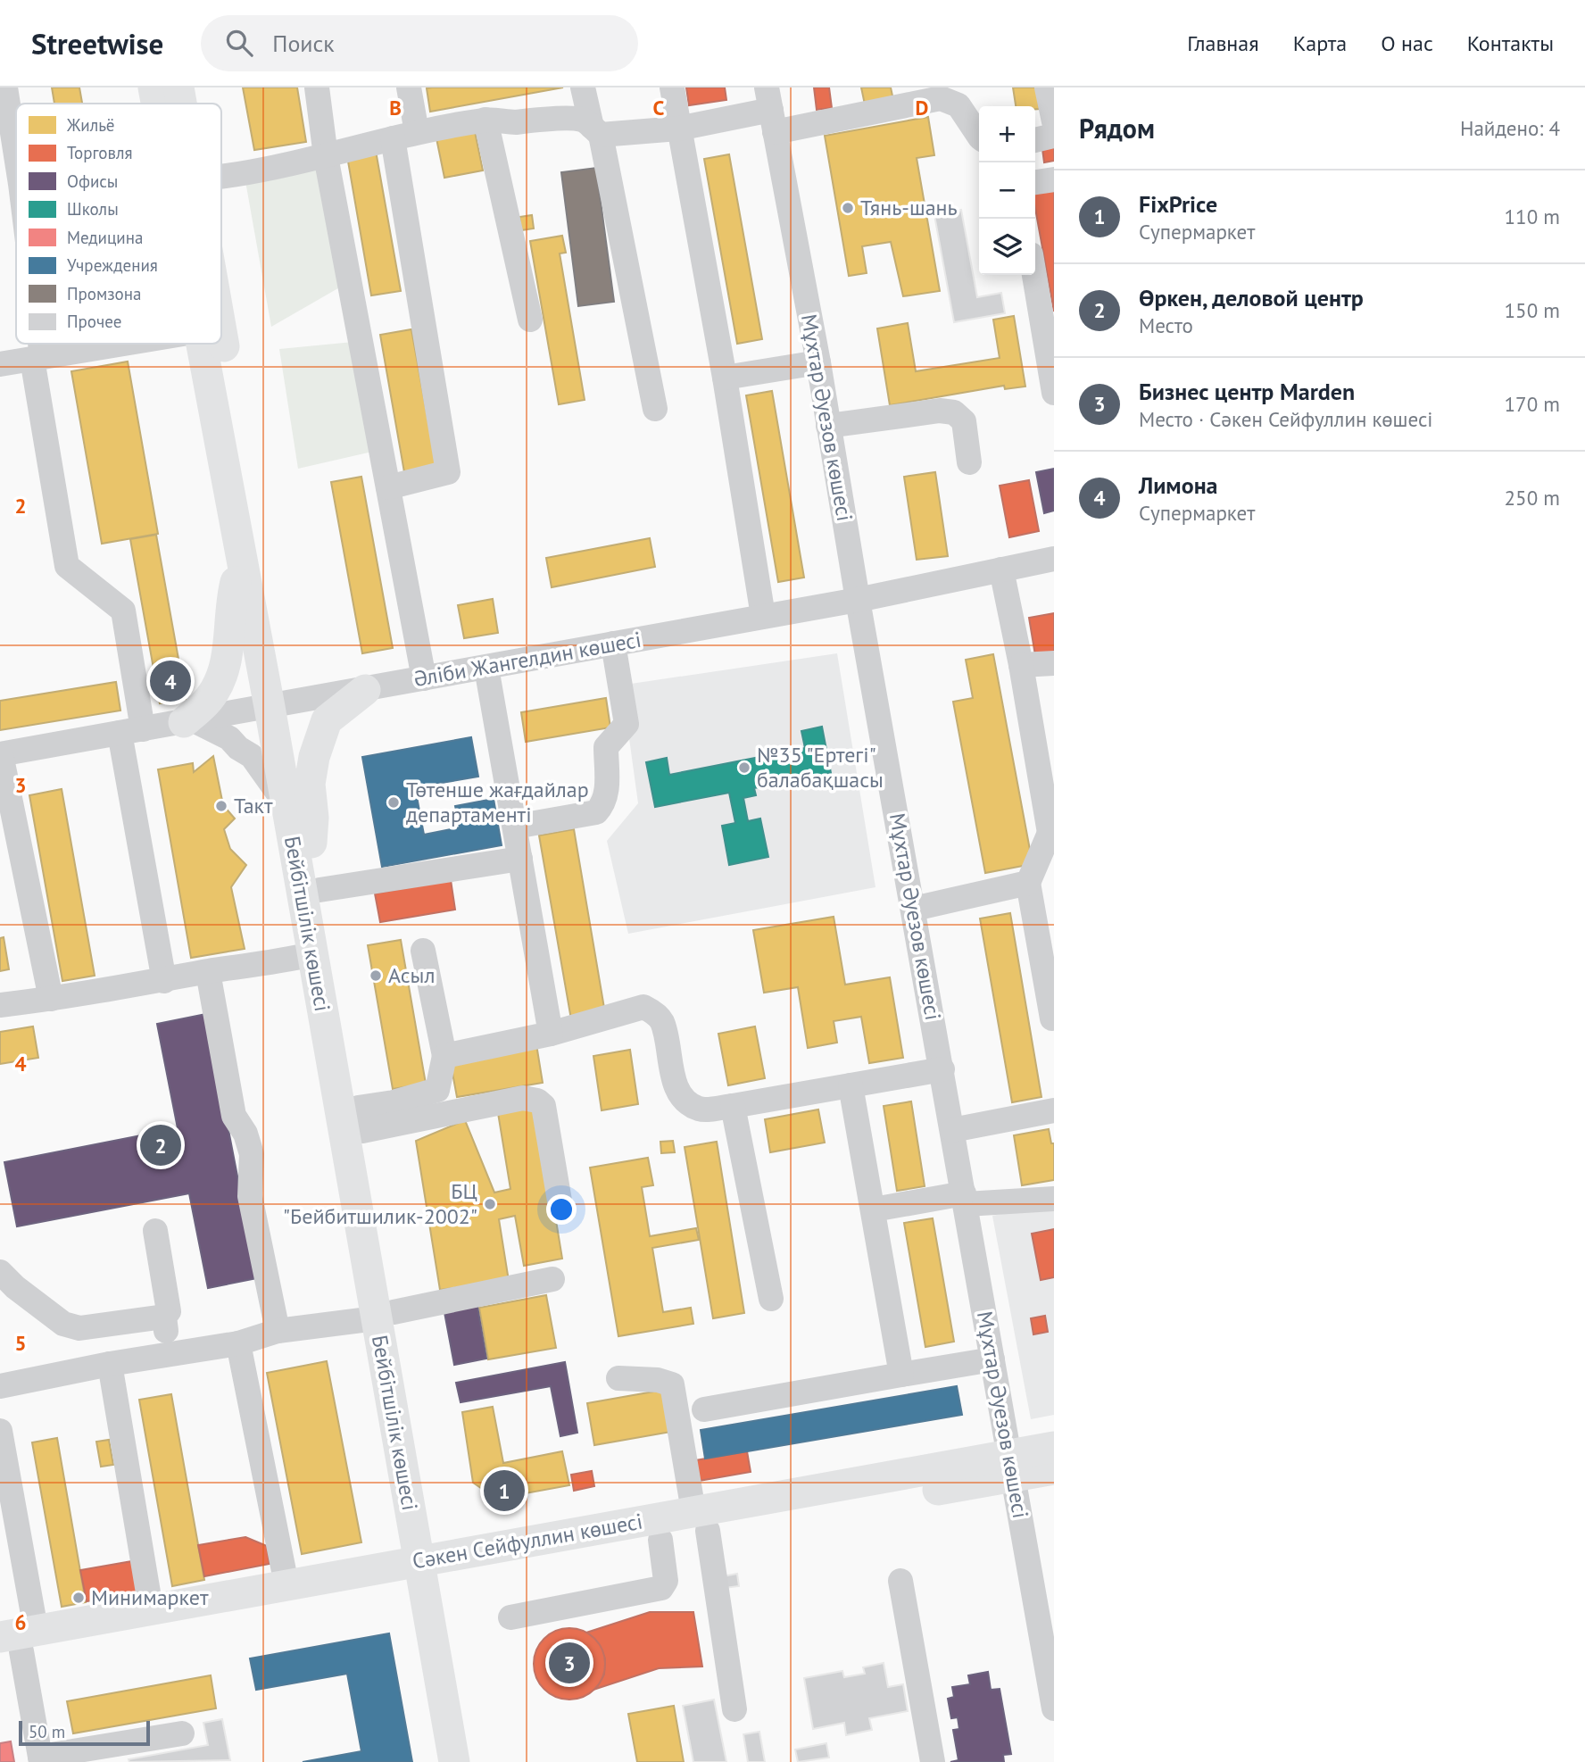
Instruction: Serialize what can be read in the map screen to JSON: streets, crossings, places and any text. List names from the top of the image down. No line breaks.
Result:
{"streets":{"main road":["Бейбітшілік көшесі","Сәкен Сейфуллин көшесі"],"street":["Мұхтар Әуезов көшесі","Әліби Жангелдин көшесі"]},"crossings":[["Мұхтар Әуезов көшесі","Әліби Жангелдин көшесі"],["Мұхтар Әуезов көшесі","Сәкен Сейфуллин көшесі"],["Әліби Жангелдин көшесі","Бейбітшілік көшесі"],["Бейбітшілік көшесі","Сәкен Сейфуллин көшесі"]],"places":["Тянь-шань","№35 \"Ертегі\" балабақшасы","Төтенше жағдайлар департаменті","Такт","Асыл","БЦ \"Бейбитшилик-2002\"","Минимаркет"],"legend":["Жильё","Торговля","Офисы","Школы","Медицина","Учреждения","Промзона","Прочее"],"scale_bar":"50 m","page":{"header":"Streetwise","search":"Поиск","nav":["Главная","Карта","О нас","Контакты"],"heading":["Рядом","Найдено: 4"],"map_buttons":["+","−"],"list":[{"mark":"1","name":"FixPrice","note":"Супермаркет","value":"110 m"},{"mark":"2","name":"Өркен, деловой центр","note":"Место","value":"150 m"},{"mark":"3","name":"Бизнес центр Marden","note":"Место · Сәкен Сейфуллин көшесі","value":"170 m"},{"mark":"4","name":"Лимона","note":"Супермаркет","value":"250 m"}],"pins":["4","2","1","3"],"scale":"50 m"},"grid":{"columns":["B","C","D"],"rows":["2","3","4","5","6"]}}
